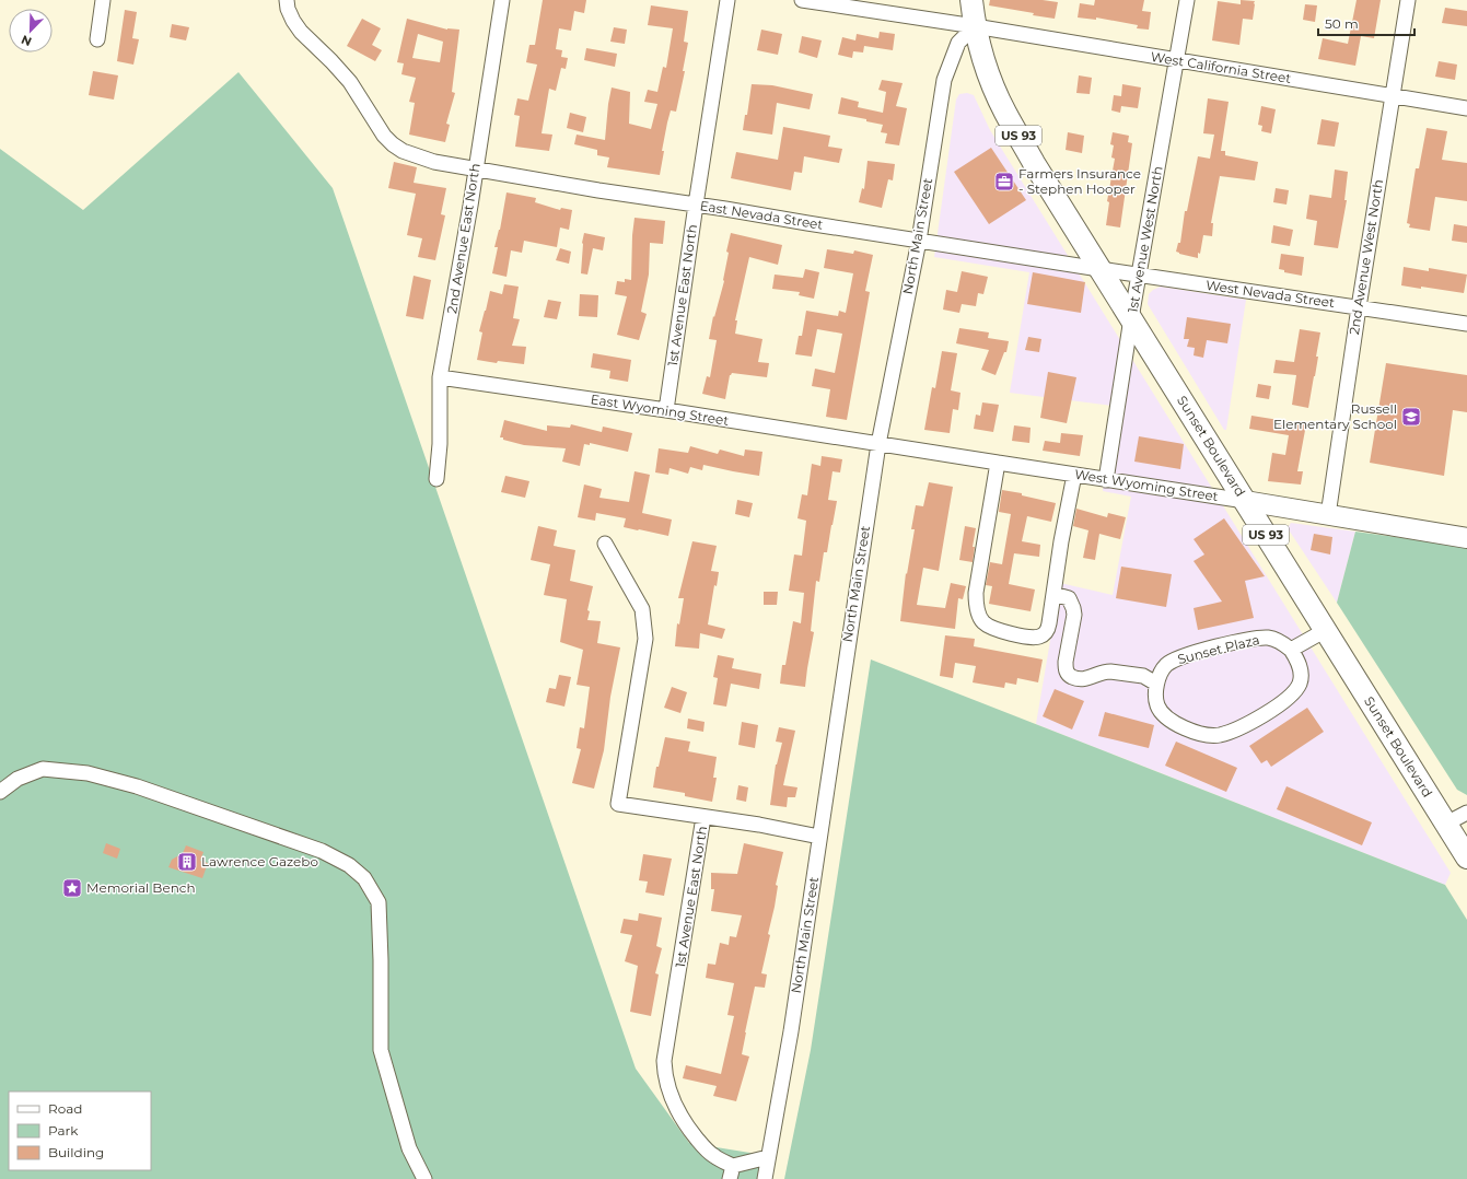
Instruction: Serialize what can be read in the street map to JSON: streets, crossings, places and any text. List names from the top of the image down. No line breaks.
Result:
{"streets":{"main road":["US 93","Sunset Boulevard"],"street":["West California Street","East Nevada Street","North Main Street","2nd Avenue East North","1st Avenue West North","2nd Avenue West North","West Nevada Street","1st Avenue East North","East Wyoming Street","West Wyoming Street","Sunset Plaza"]},"crossings":[["West California Street","US 93"],["West California Street","North Main Street"],["West California Street","1st Avenue West North"],["West California Street","2nd Avenue West North"],["West California Street","Sunset Boulevard"],["US 93","North Main Street"],["US 93","Sunset Boulevard"],["East Nevada Street","North Main Street"],["East Nevada Street","2nd Avenue East North"],["East Nevada Street","West Nevada Street"],["East Nevada Street","1st Avenue East North"],["East Nevada Street","Sunset Boulevard"],["North Main Street","1st Avenue East North"],["North Main Street","East Wyoming Street"],["North Main Street","Sunset Boulevard"],["North Main Street","West Wyoming Street"],["2nd Avenue East North","East Wyoming Street"],["1st Avenue West North","West Nevada Street"],["1st Avenue West North","Sunset Boulevard"],["1st Avenue West North","West Wyoming Street"],["2nd Avenue West North","West Nevada Street"],["2nd Avenue West North","West Wyoming Street"],["West Nevada Street","Sunset Boulevard"],["1st Avenue East North","East Wyoming Street"],["East Wyoming Street","West Wyoming Street"],["Sunset Boulevard","West Wyoming Street"]],"places":{"office":["Farmers Insurance - Stephen Hooper"],"school or university":["Russell Elementary School"],"building":["Lawrence Gazebo"],"place":["Memorial Bench"]},"legend":["Road","Park","Building"],"scale_bar":"50 m","north":"bottom left"}
